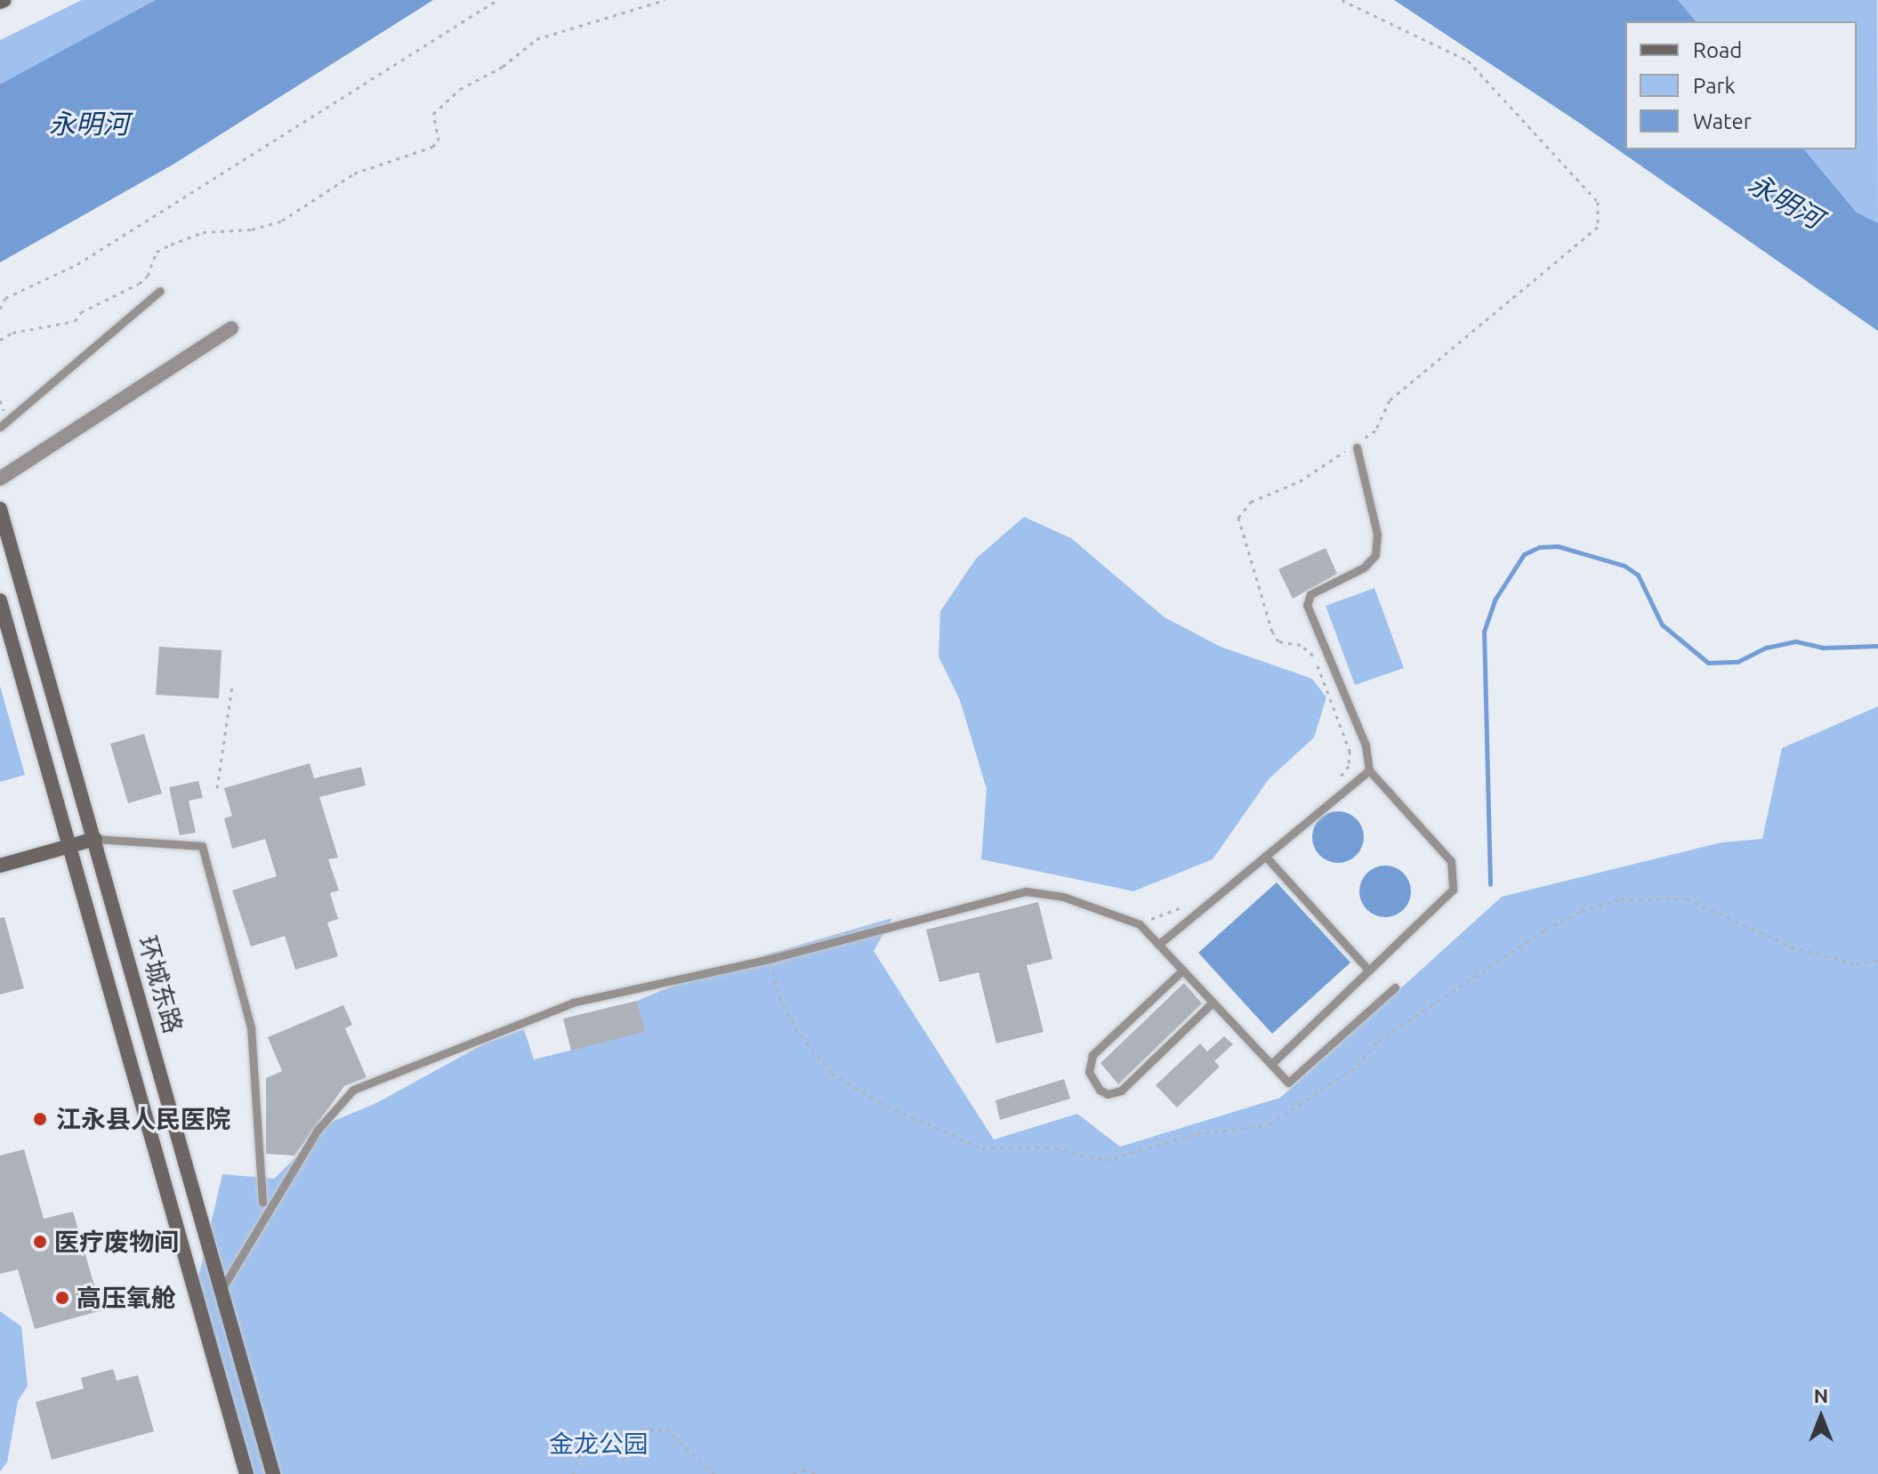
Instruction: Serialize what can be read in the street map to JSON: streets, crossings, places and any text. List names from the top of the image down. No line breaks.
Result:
{"streets":{"main road":["环城东路"]},"water":["永明河"],"parks":["金龙公园"],"places":["江永县人民医院","医疗废物间","高压氧舱"],"legend":["Road","Park","Water"],"north":"top"}
